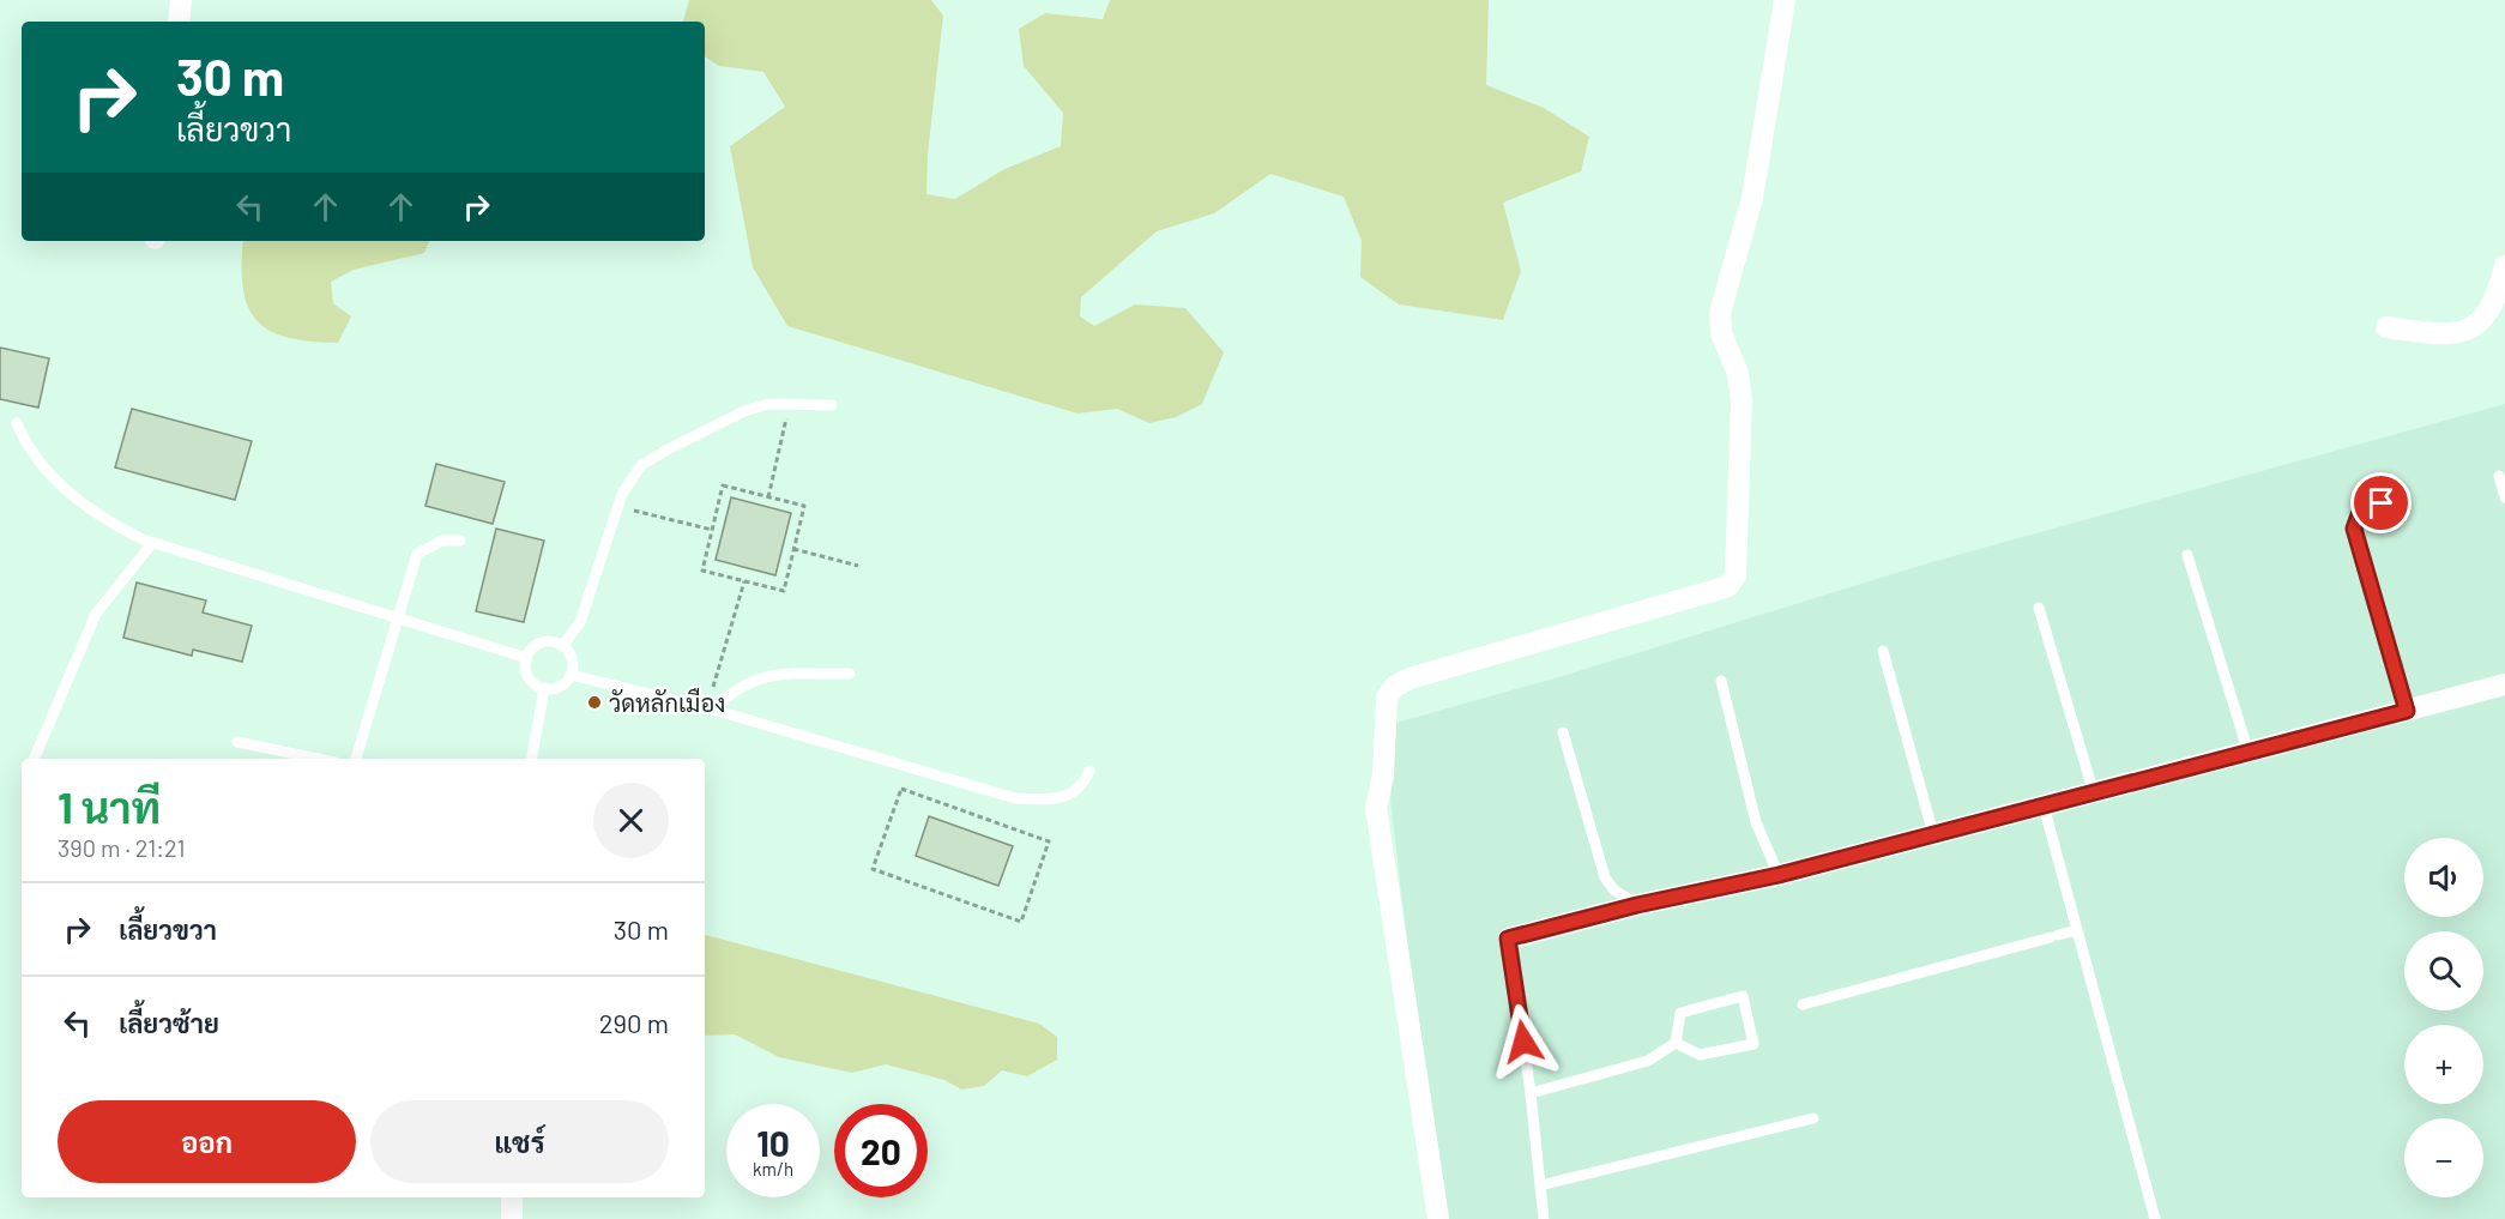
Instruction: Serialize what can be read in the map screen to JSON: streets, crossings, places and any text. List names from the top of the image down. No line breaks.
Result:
{"places":["วัดหลักเมือง"],"page":{"turn":["30 m","เลี้ยวขวา"],"heading":["1 นาที","390 m · 21:21"],"map_buttons":["+","−"],"list":[{"name":"เลี้ยวขวา","value":"30 m"},{"name":"เลี้ยวซ้าย","value":"290 m"}],"buttons":["ออก","แชร์"],"speed":"10 km/h","limit":"20"}}
